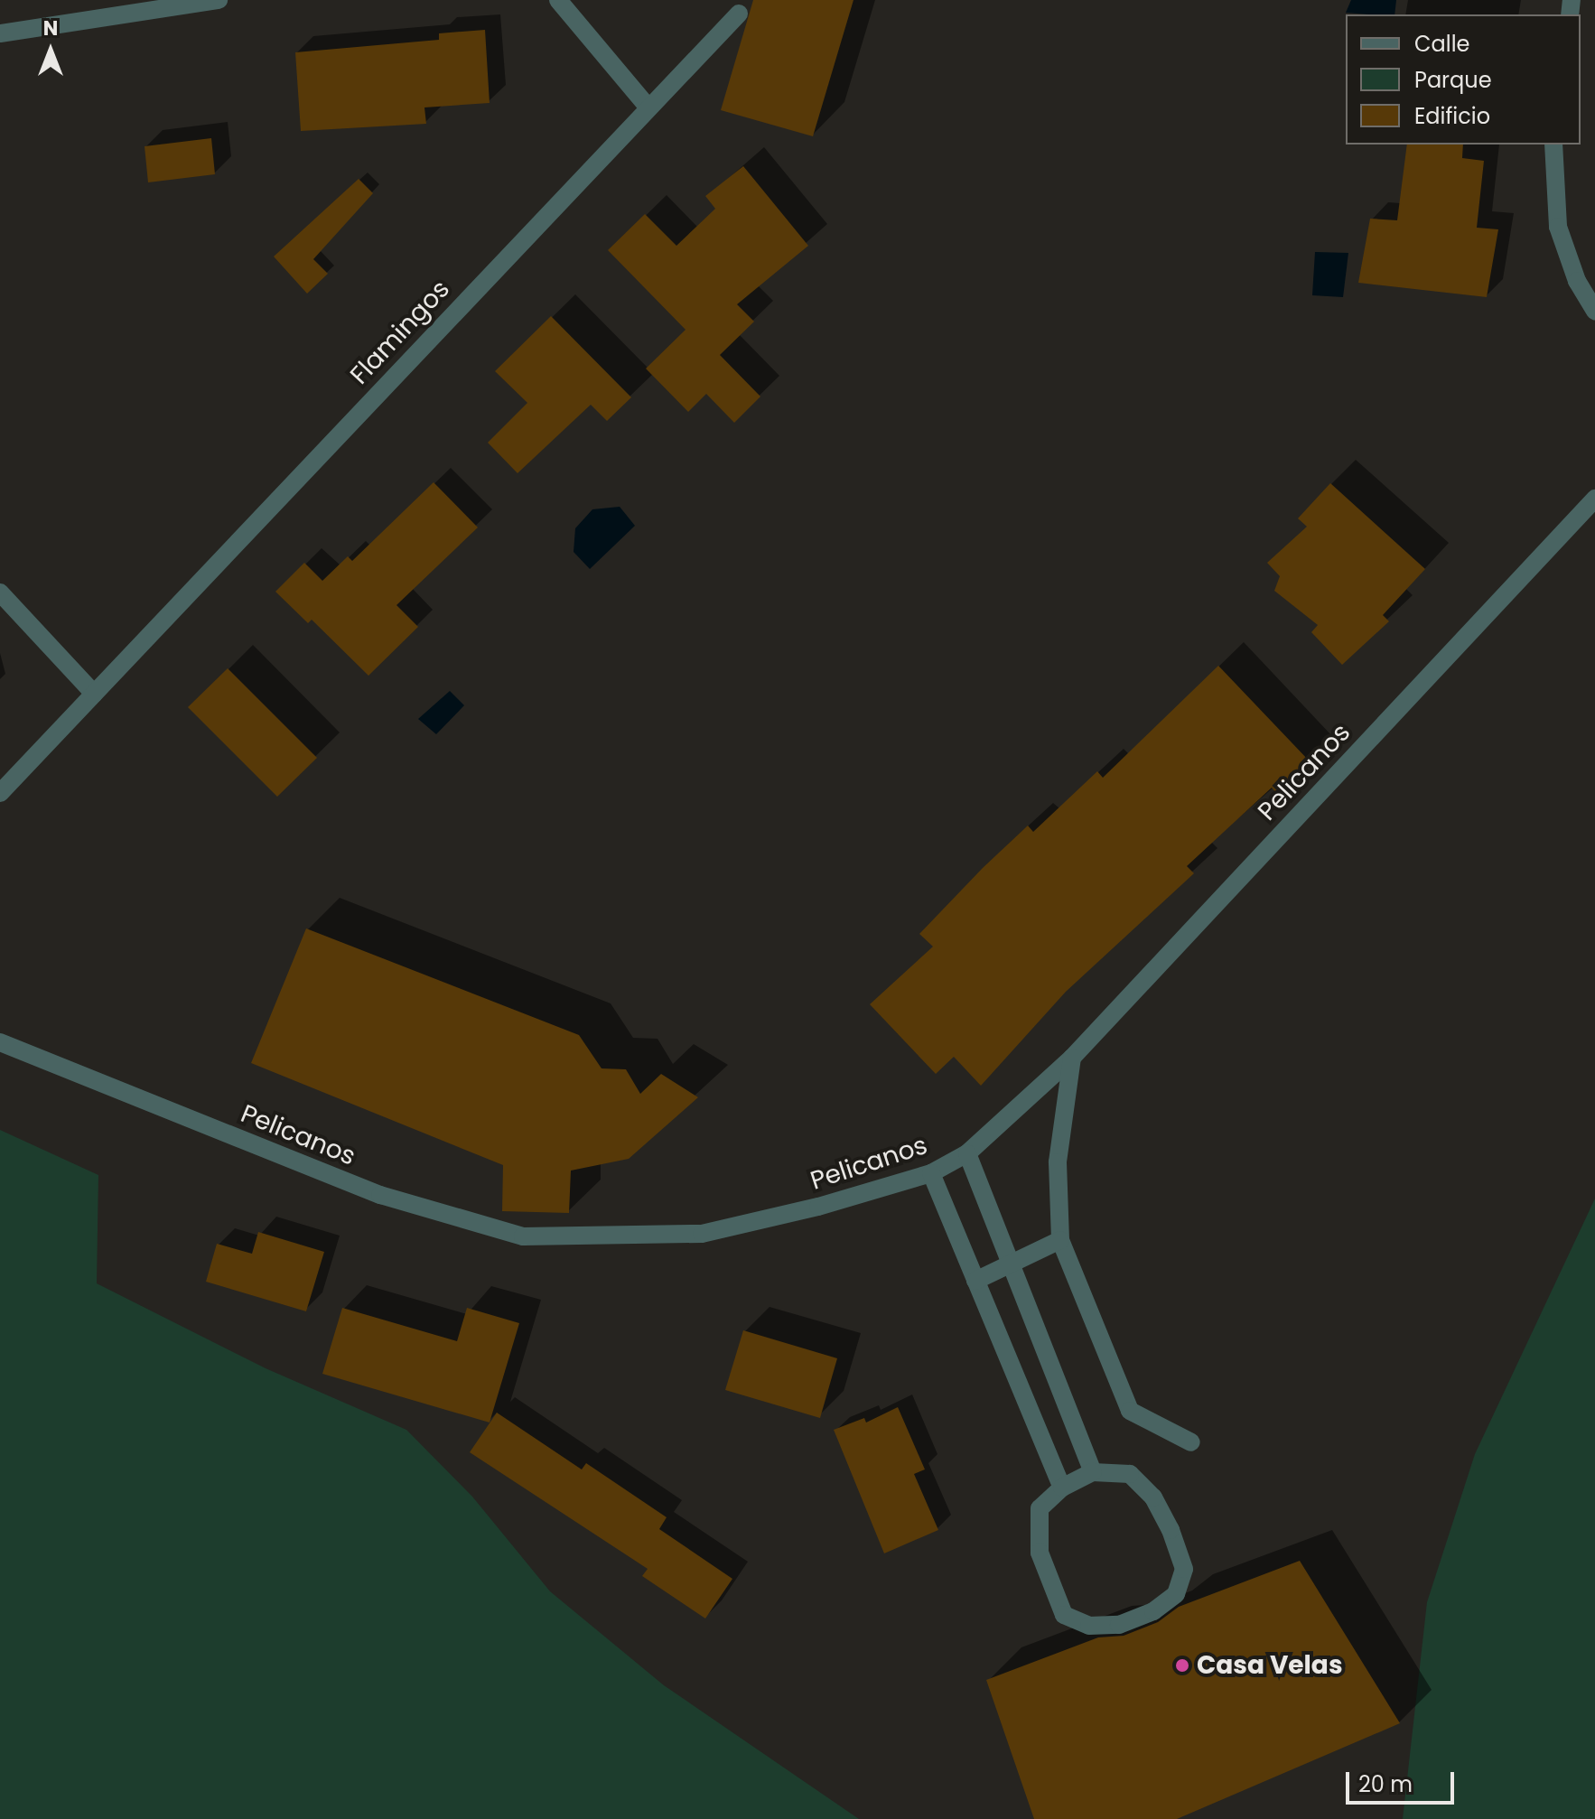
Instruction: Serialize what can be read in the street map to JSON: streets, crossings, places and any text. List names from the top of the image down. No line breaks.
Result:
{"streets":{"street":["Flamingos","Pelicanos"]},"places":["Casa Velas"],"legend":["Calle","Parque","Edificio"],"scale_bar":"20 m","north":"top"}
